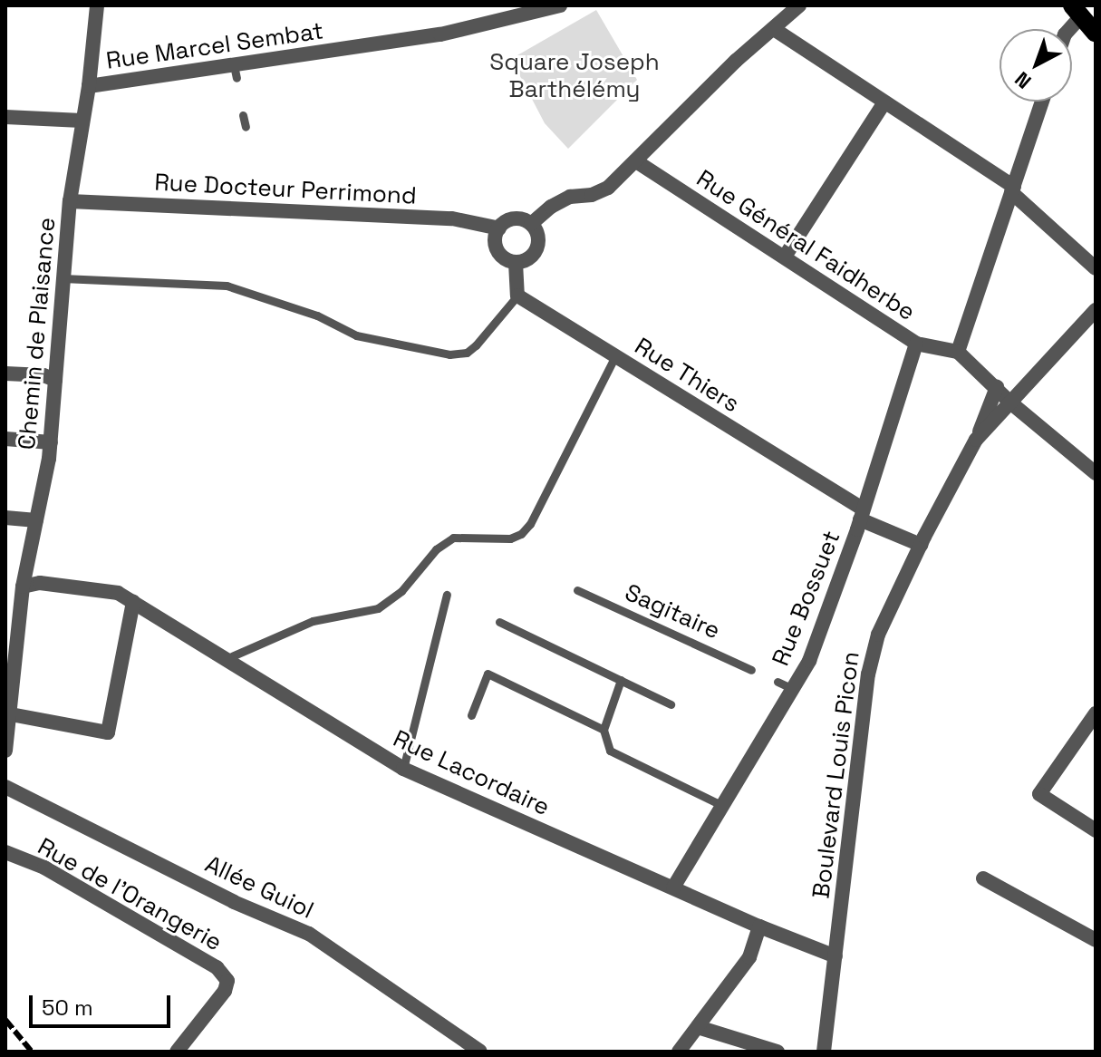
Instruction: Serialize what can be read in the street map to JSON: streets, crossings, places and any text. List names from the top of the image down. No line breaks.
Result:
{"streets":{"street":["Rue Marcel Sembat","Rue Docteur Perrimond","Rue Général Faidherbe","Chemin de Plaisance","Rue Thiers","Rue Bossuet","Rue Lacordaire","Boulevard Louis Picon","Allée Guiol","Rue de l'Orangerie"],"lane":["Sagitaire"]},"crossings":[["Rue Marcel Sembat","Chemin de Plaisance"],["Rue Docteur Perrimond","Chemin de Plaisance"],["Rue Général Faidherbe","Rue Bossuet"],["Chemin de Plaisance","Rue Lacordaire"],["Rue Thiers","Rue Bossuet"],["Rue Thiers","Boulevard Louis Picon"],["Rue Bossuet","Rue Lacordaire"],["Rue Lacordaire","Boulevard Louis Picon"]],"parks":["Square Joseph Barthélémy"],"scale_bar":"50 m","north":"bottom left"}
